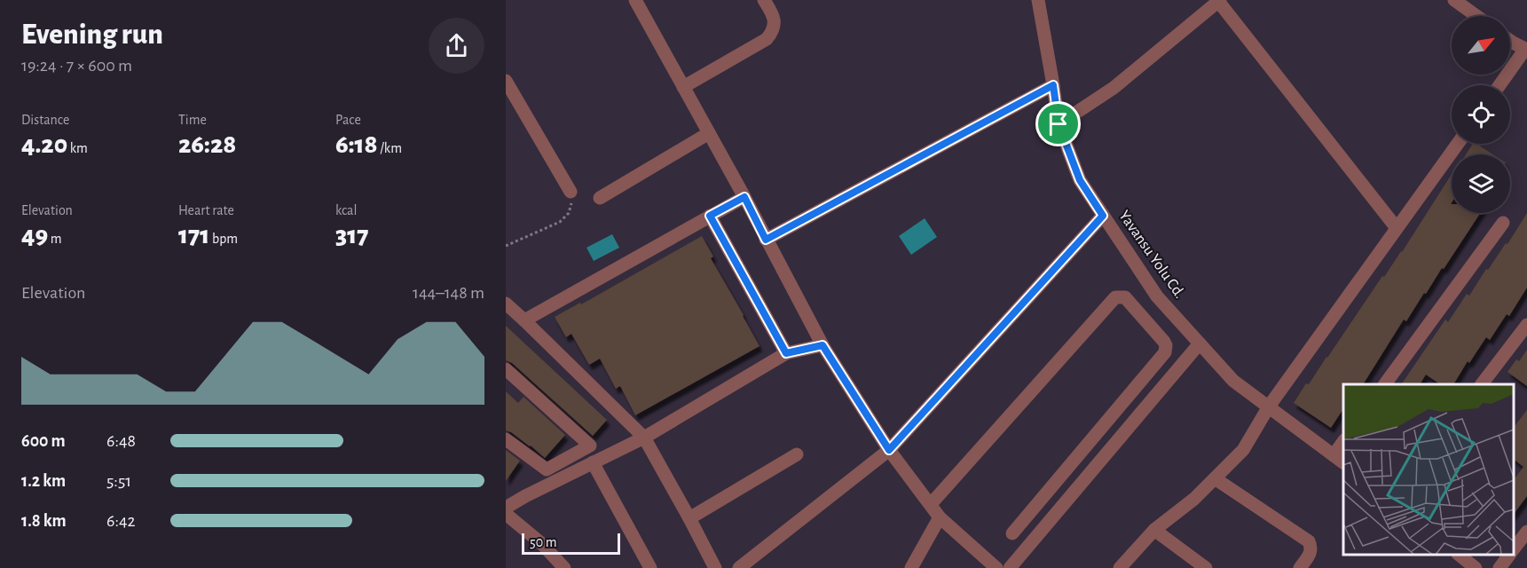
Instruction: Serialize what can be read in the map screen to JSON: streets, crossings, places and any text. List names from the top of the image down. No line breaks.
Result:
{"streets":{"street":["Yavansu Yolu Cd."]},"scale_bar":"50 m","north":"top right","page":{"heading":["Evening run","19:24 · 7 × 600 m"],"stats":[["Distance","4.20 km"],["Time","26:28"],["Pace","6:18 /km"],["Elevation","49 m"],["Heart rate","171 bpm"],["kcal","317"]],"chart":["Elevation","144–148 m"],"list":[{"name":"600 m","note":"6:48"},{"name":"1.2 km","note":"5:51"},{"name":"1.8 km","note":"6:42"}],"scale":"50 m"}}
